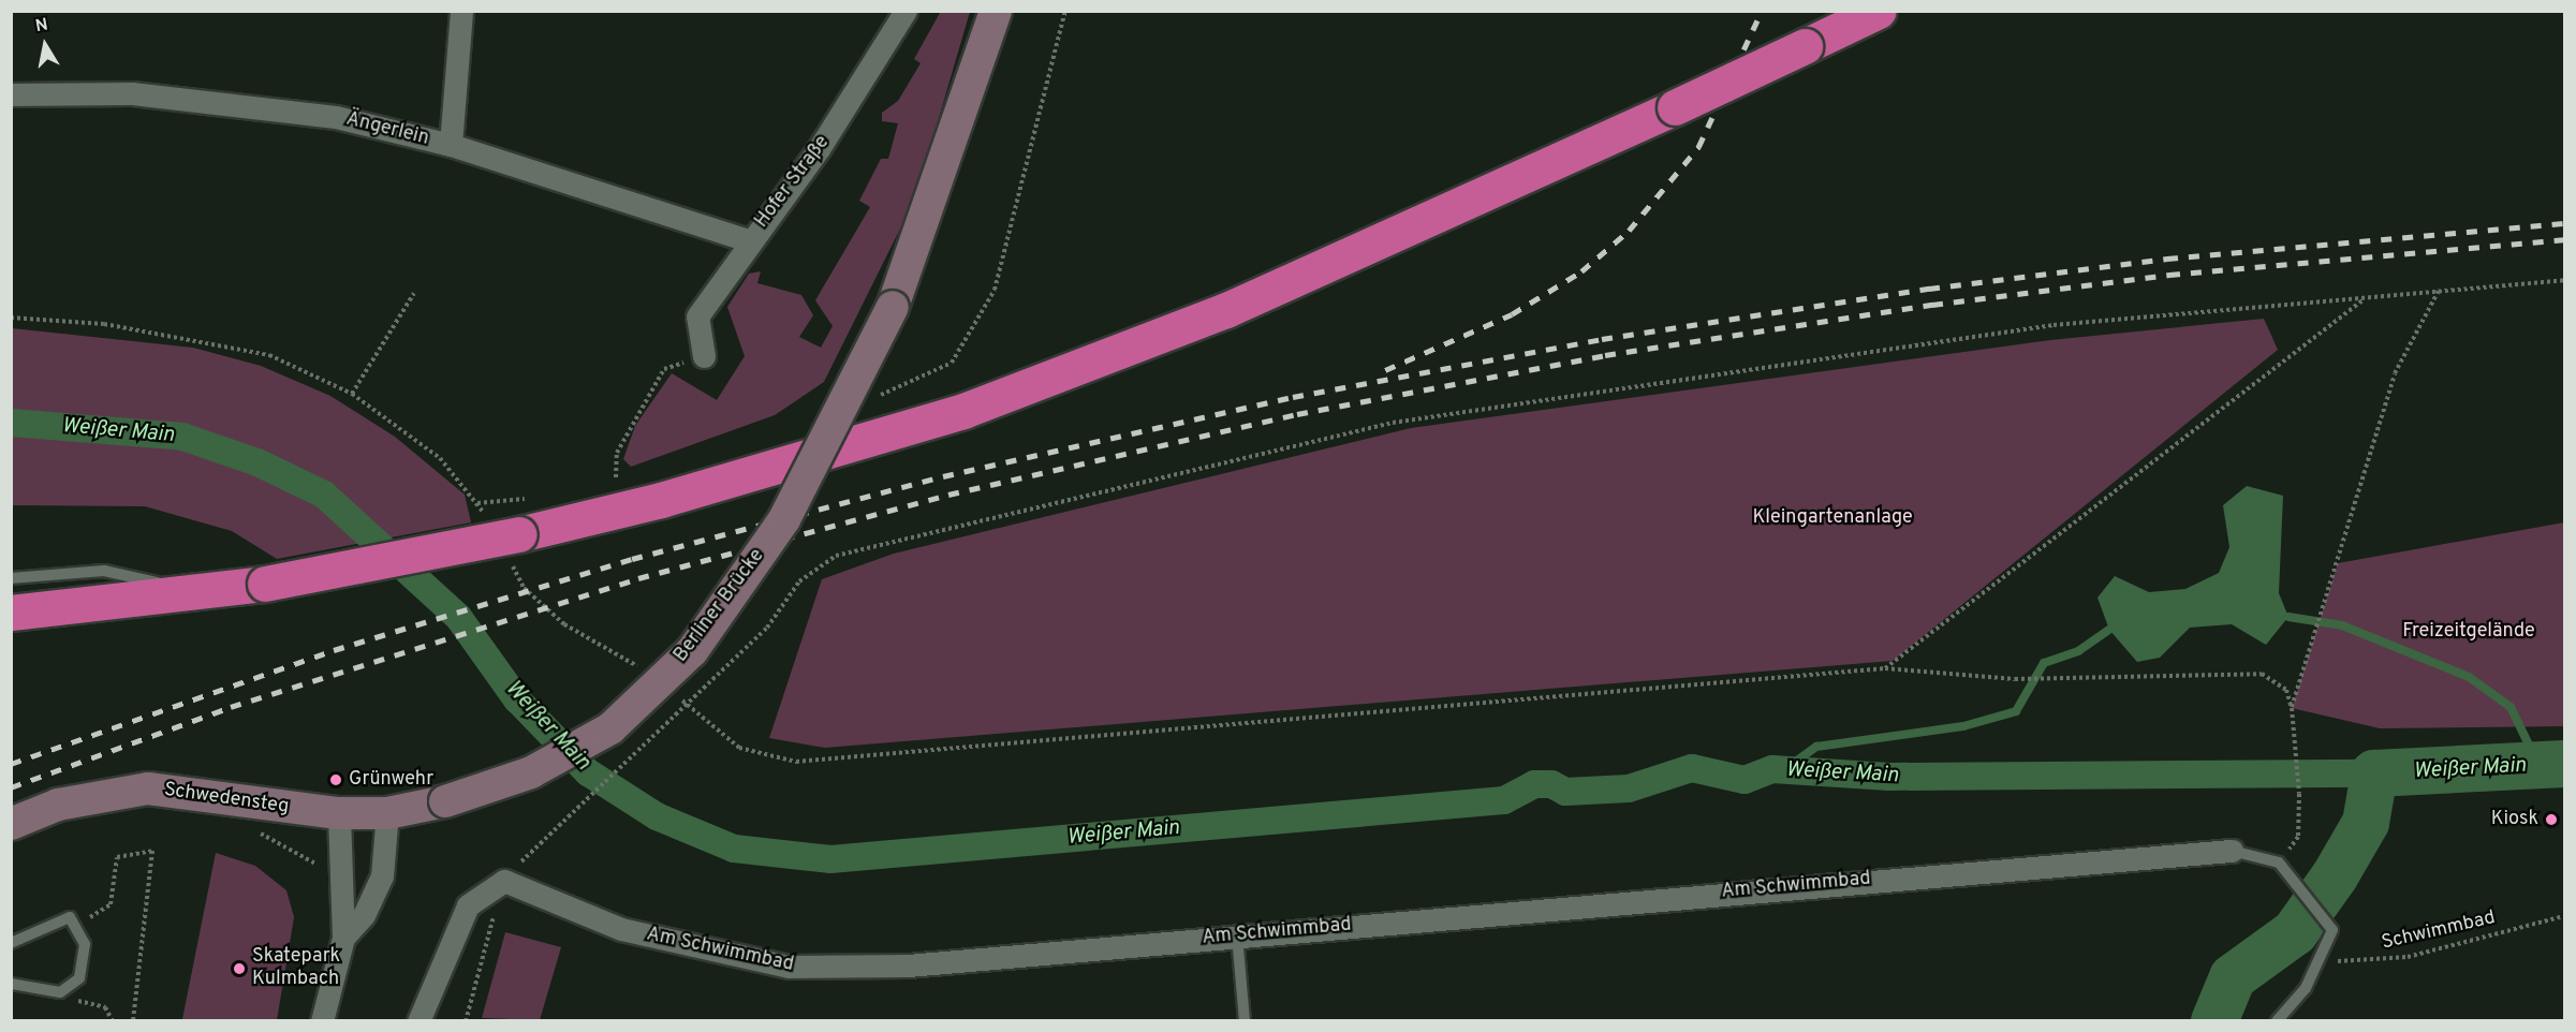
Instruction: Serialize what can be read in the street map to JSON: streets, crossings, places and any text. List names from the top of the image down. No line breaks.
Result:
{"streets":{"street":["Ängerlein","Hofer Straße","Berliner Brücke","Schwedensteg","Am Schwimmbad"],"path":["Schwimmbad"]},"crossings":[["Ängerlein","Hofer Straße"],["Berliner Brücke","Schwedensteg"]],"water":["Weißer Main"],"parks":["Kleingartenanlage","Freizeitgelände"],"places":["Grünwehr","Kiosk","Skatepark Kulmbach"],"north":"top"}
